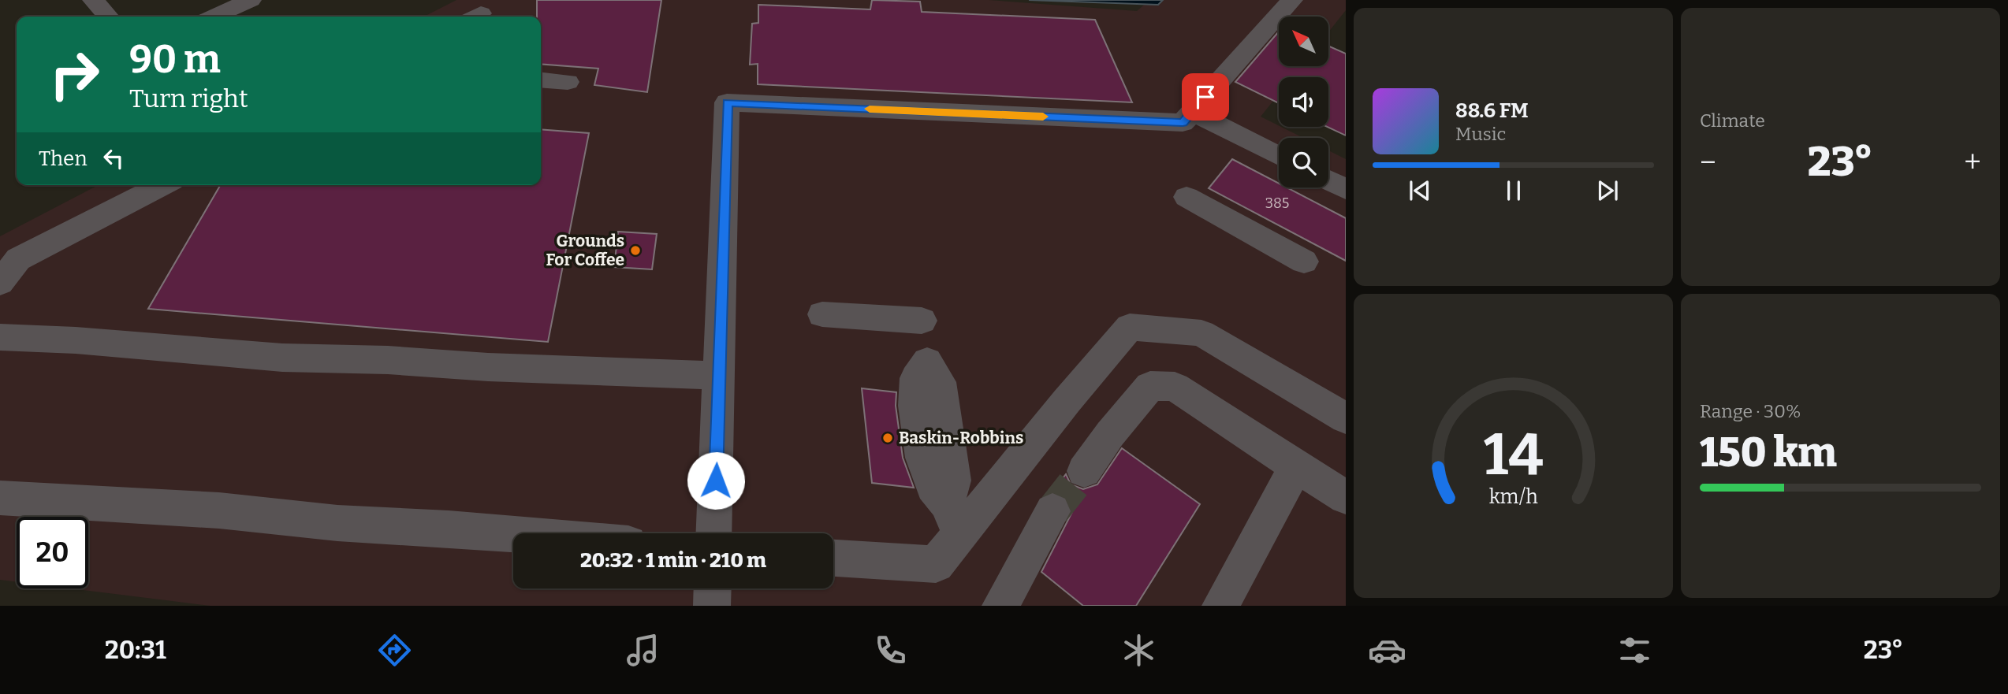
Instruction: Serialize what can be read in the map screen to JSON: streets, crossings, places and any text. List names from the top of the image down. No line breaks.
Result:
{"places":["Grounds For Coffee","Baskin-Robbins"],"house_numbers":["385"],"north":"top left","page":{"tile":["Climate",["Range · 30%","150 km"]],"turn":["90 m","Turn right"],"song":["88.6 FM","Music"],"then":"Then","heat":["−","23°","+"],"limit":"20","trip":"20:32 · 1 min · 210 m","tabs":["20:31","23°"],"gauge":["14","km/h"]}}
